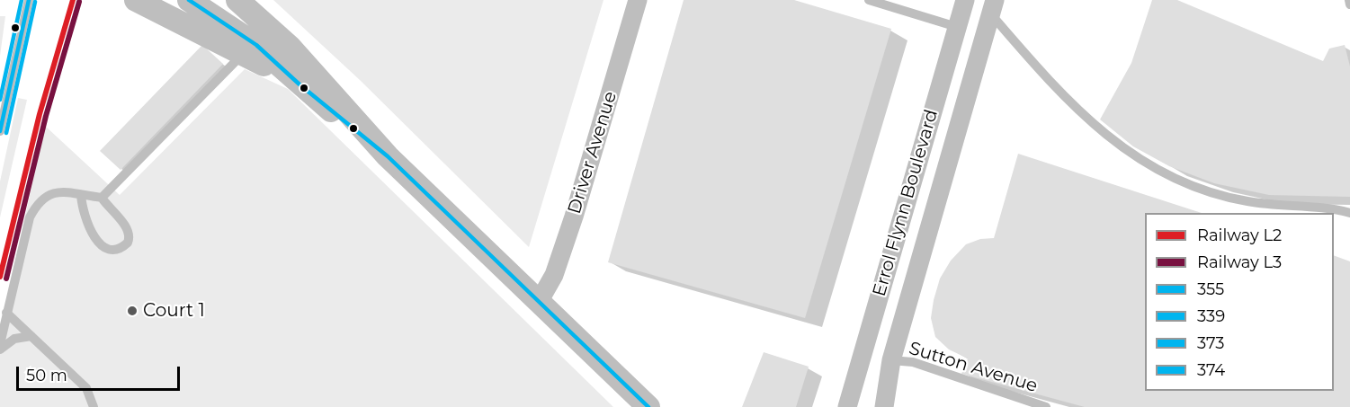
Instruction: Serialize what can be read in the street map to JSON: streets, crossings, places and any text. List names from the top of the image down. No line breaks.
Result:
{"streets":{"street":["Driver Avenue","Errol Flynn Boulevard"],"lane":["Sutton Avenue"]},"crossings":[["Errol Flynn Boulevard","Sutton Avenue"]],"places":["Court 1"],"lines":["rail line L2","transit line 355","transit line 339","transit line 374","rail line L3","transit line 373"],"legend":["Railway L2","Railway L3","355","339","373","374"],"scale_bar":"50 m"}
